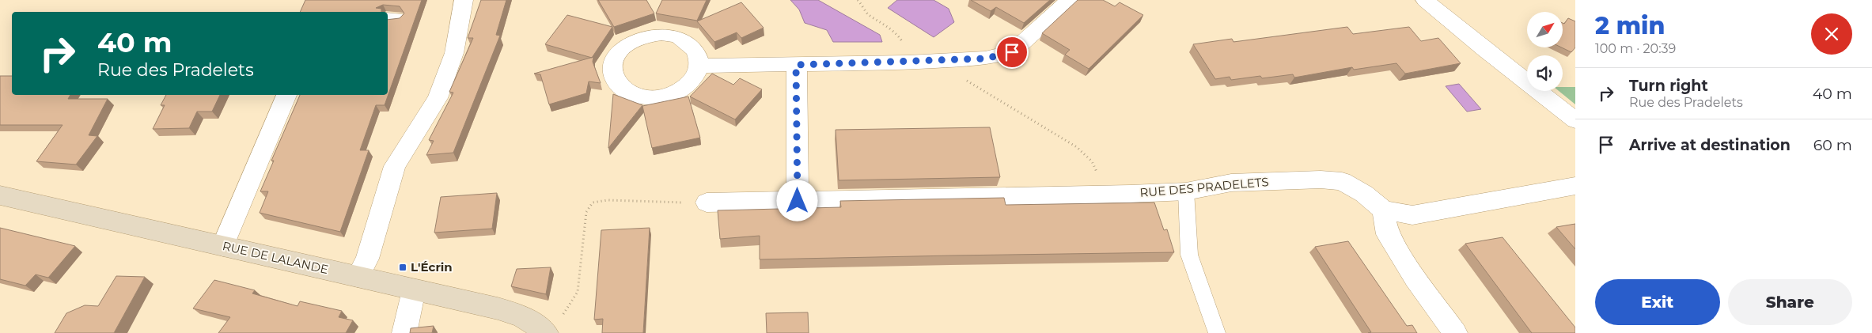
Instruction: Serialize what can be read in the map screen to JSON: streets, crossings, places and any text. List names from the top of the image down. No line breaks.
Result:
{"streets":{"street":["RUE DES PRADELETS","RUE DE LALANDE"]},"places":{"transit":["L'Écrin"]},"north":"top right","page":{"heading":["2 min","100 m · 20:39"],"turn":["40 m","Rue des Pradelets"],"list":[{"name":"Turn right","note":"Rue des Pradelets","value":"40 m"},{"name":"Arrive at destination","value":"60 m"}],"buttons":["Exit","Share"]}}
